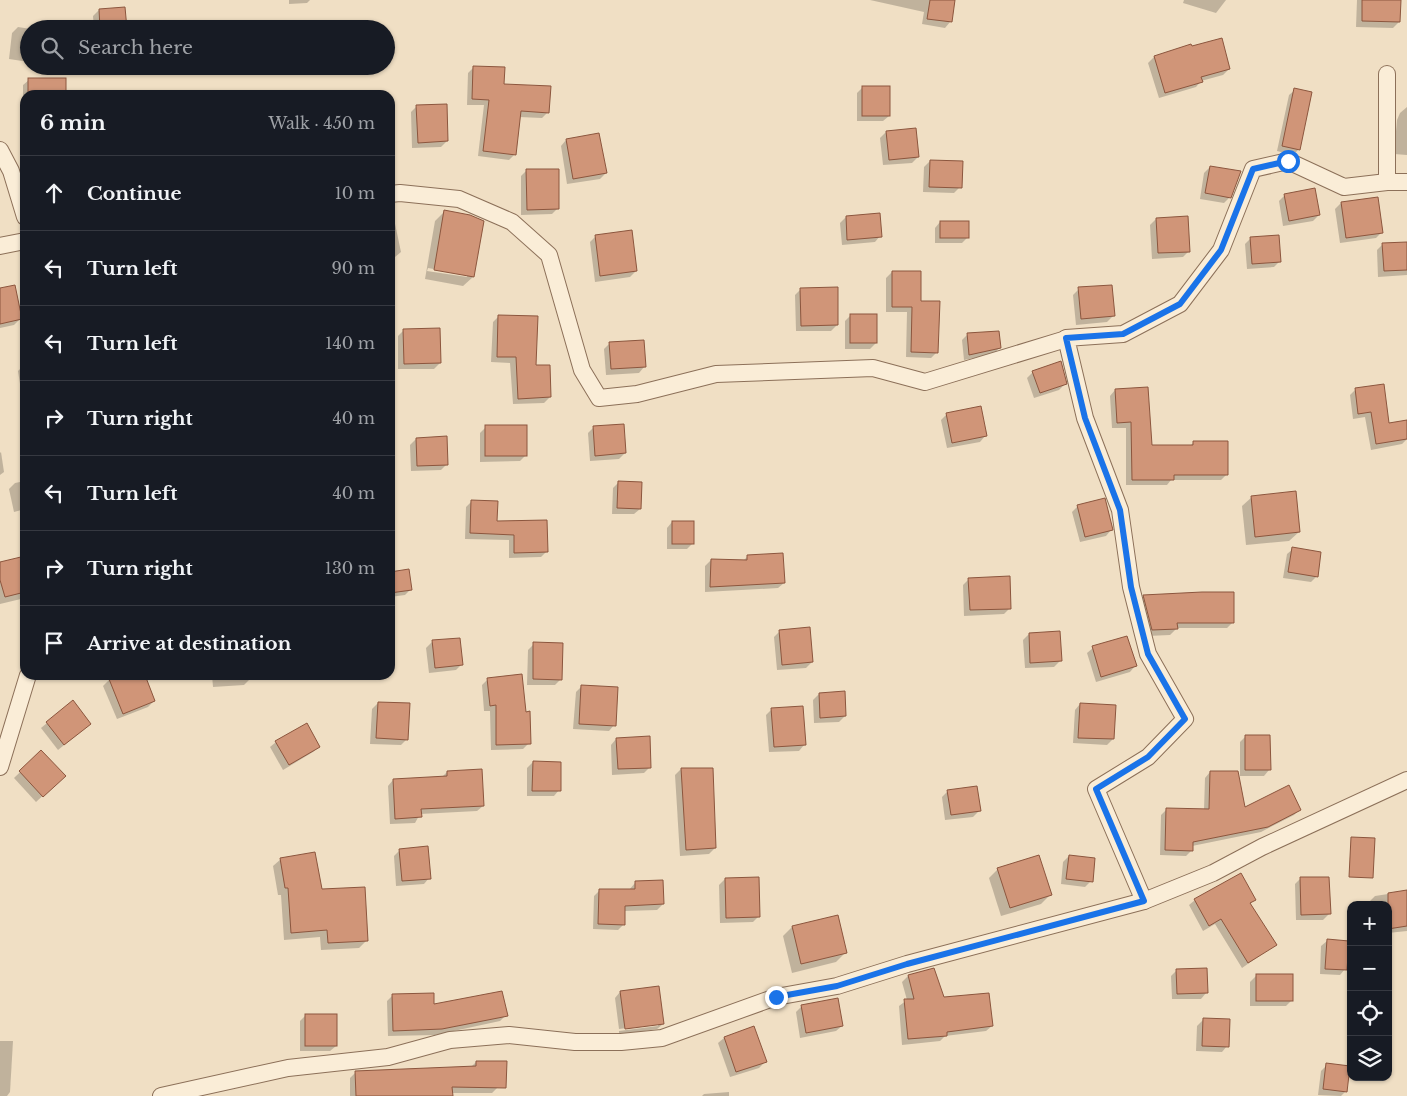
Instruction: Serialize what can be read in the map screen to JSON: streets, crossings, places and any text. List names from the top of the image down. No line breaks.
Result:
{"page":{"search":"Search here","heading":["6 min","Walk · 450 m"],"list":[["Continue","10 m"],["Turn left","90 m"],["Turn left","140 m"],["Turn right","40 m"],["Turn left","40 m"],["Turn right","130 m"],"Arrive at destination"],"map_buttons":["+","−"]}}
